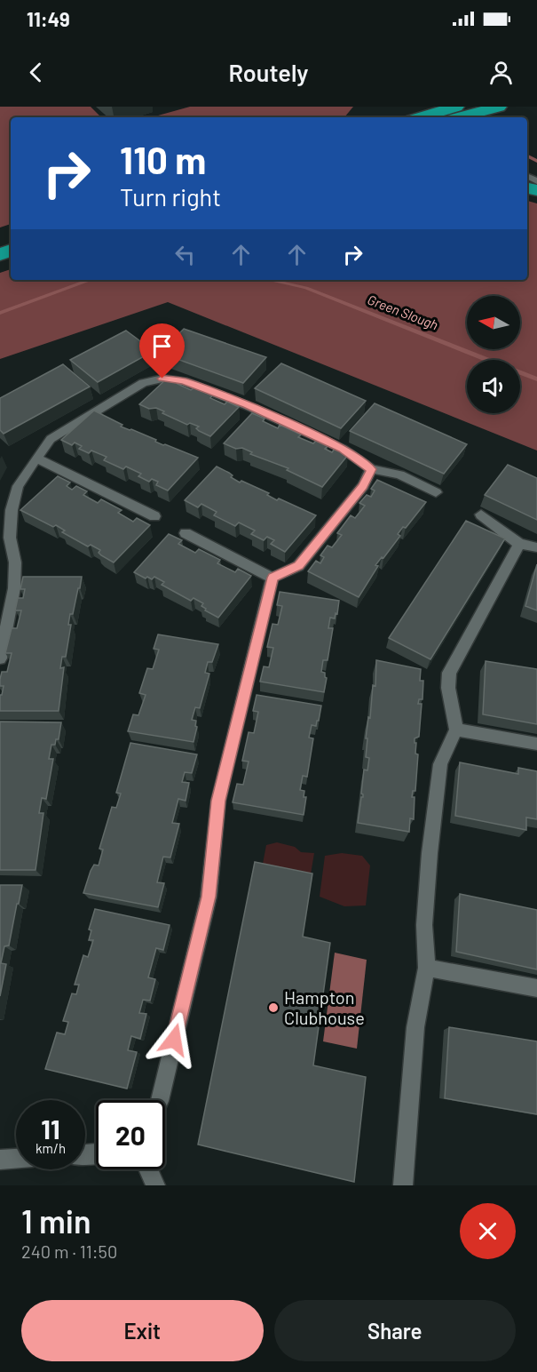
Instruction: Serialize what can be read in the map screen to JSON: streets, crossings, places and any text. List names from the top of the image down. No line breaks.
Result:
{"water":["Green Slough"],"places":["Hampton Clubhouse"],"north":"left","page":{"status":"11:49","header":"Routely","turn":["110 m","Turn right"],"speed":"11 km/h","limit":"20","heading":["1 min","240 m · 11:50"],"buttons":["Exit","Share"]}}
